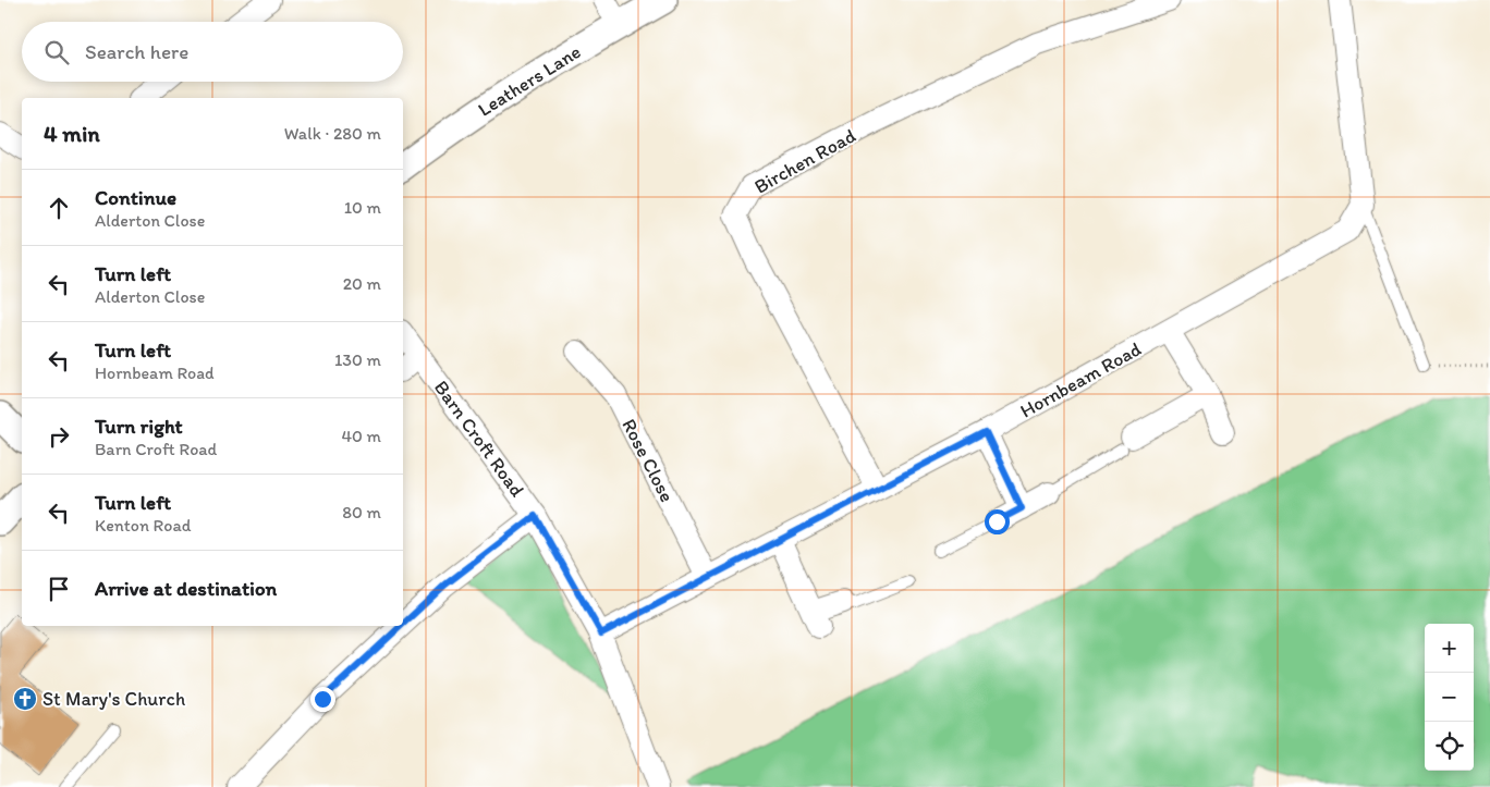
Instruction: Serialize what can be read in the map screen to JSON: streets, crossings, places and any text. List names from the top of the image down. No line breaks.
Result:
{"streets":{"street":["Leathers Lane","Birchen Road","Hornbeam Road","Barn Croft Road","Rose Close"]},"crossings":[["Birchen Road","Hornbeam Road"],["Hornbeam Road","Barn Croft Road"],["Hornbeam Road","Rose Close"]],"places":{"church":["St Mary's Church"]},"page":{"search":"Search here","heading":["4 min","Walk · 280 m"],"list":[["Continue","Alderton Close","10 m"],["Turn left","Alderton Close","20 m"],["Turn left","Hornbeam Road","130 m"],["Turn right","Barn Croft Road","40 m"],["Turn left","Kenton Road","80 m"],"Arrive at destination"],"map_buttons":["+","−"]}}
